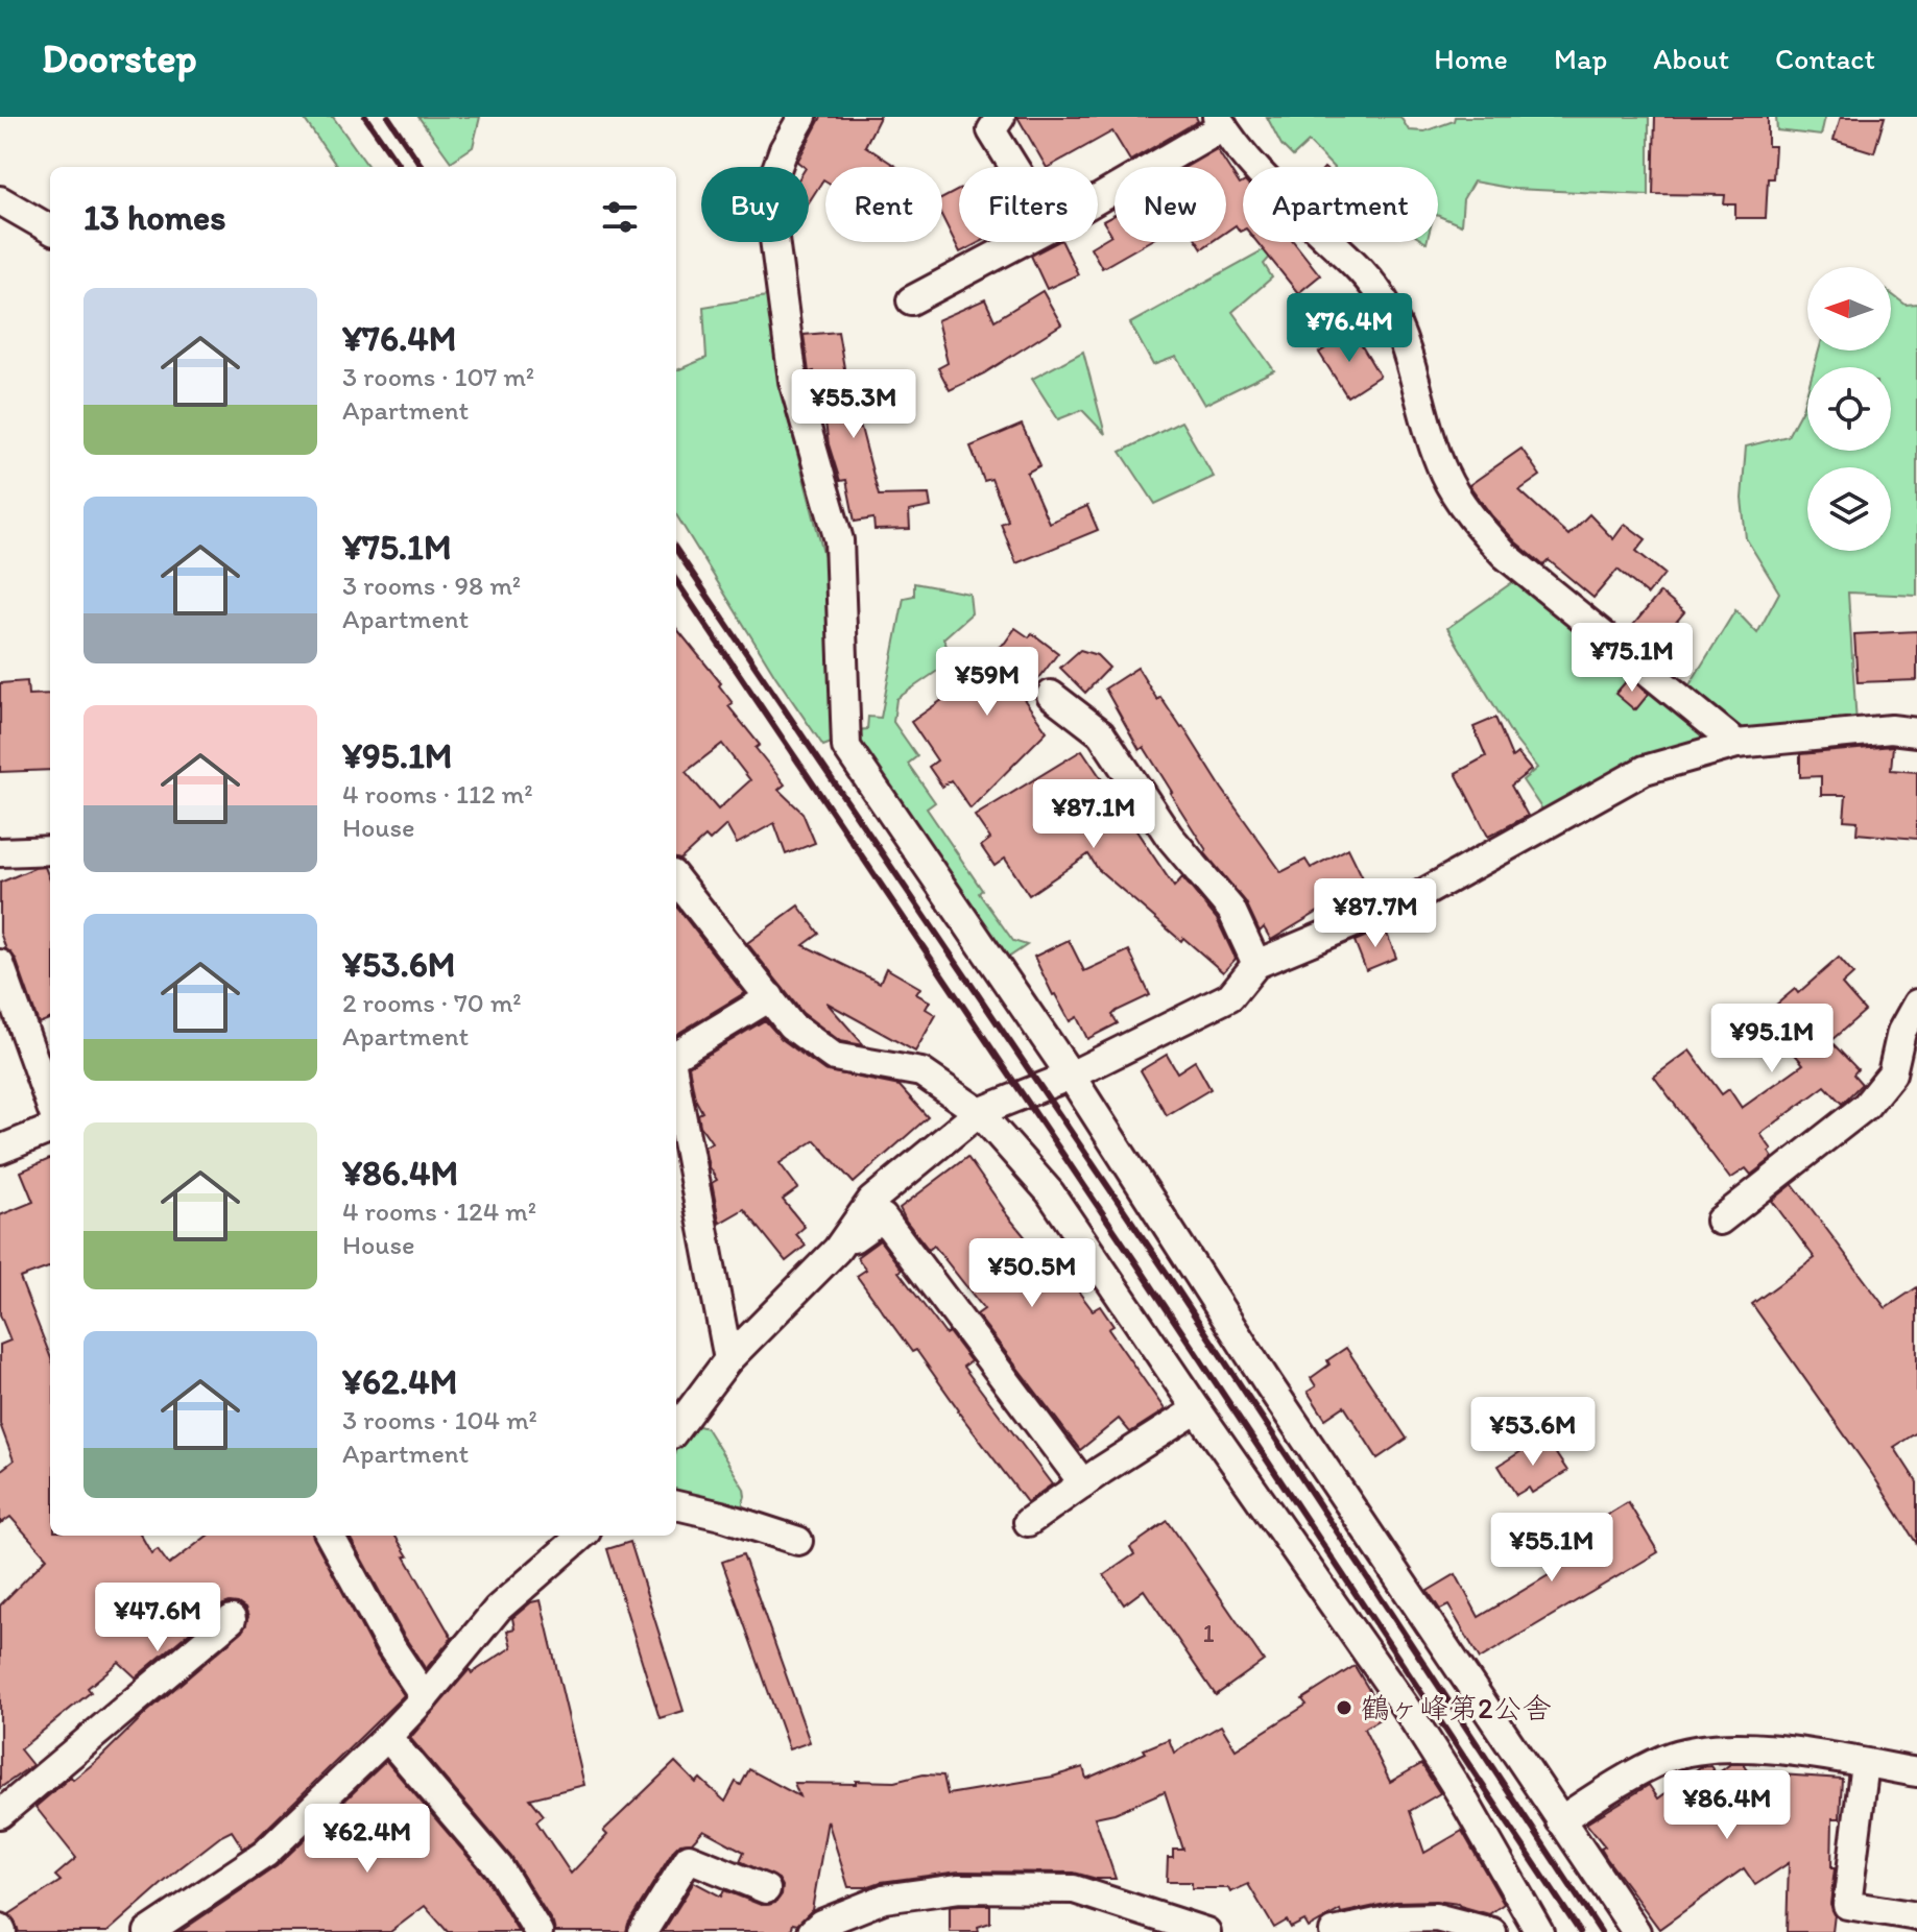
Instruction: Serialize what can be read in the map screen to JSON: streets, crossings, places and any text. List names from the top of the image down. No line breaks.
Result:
{"places":["鶴ヶ峰第2公舎"],"house_numbers":["1"],"north":"left","page":{"header":"Doorstep","nav":["Home","Map","About","Contact"],"chip":["Buy","Rent","Filters","New","Apartment"],"heading":"13 homes","list":[{"name":"¥76.4M","note":"3 rooms · 107 m² · Apartment"},{"name":"¥75.1M","note":"3 rooms · 98 m² · Apartment"},{"name":"¥95.1M","note":"4 rooms · 112 m² · House"},{"name":"¥53.6M","note":"2 rooms · 70 m² · Apartment"},{"name":"¥86.4M","note":"4 rooms · 124 m² · House"},{"name":"¥62.4M","note":"3 rooms · 104 m² · Apartment"}],"price":["¥76.4M","¥55.3M","¥75.1M","¥59M","¥87.1M","¥87.7M","¥95.1M","¥50.5M","¥53.6M","¥55.1M","¥47.6M","¥86.4M","¥62.4M"]}}
